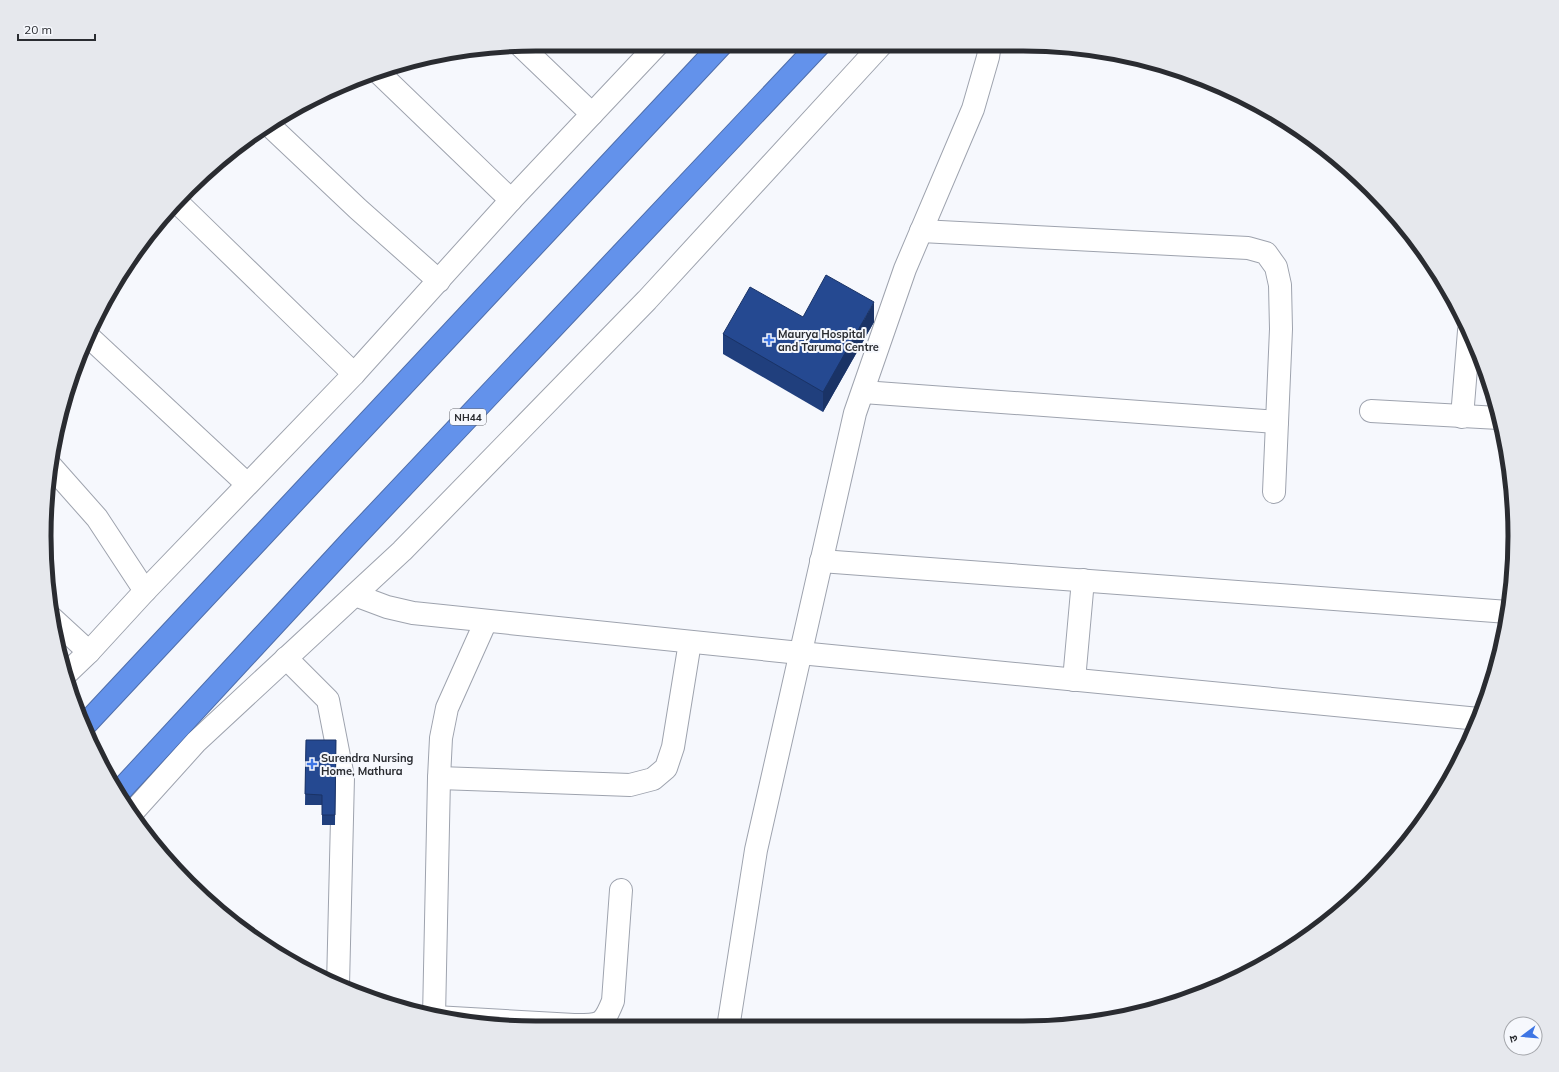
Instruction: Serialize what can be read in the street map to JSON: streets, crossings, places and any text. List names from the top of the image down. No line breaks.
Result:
{"streets":{"highway":["NH44"]},"places":{"health":["Maurya Hospital and Taruma Centre","Surendra Nursing Home, Mathura"]},"scale_bar":"20 m","north":"left"}
